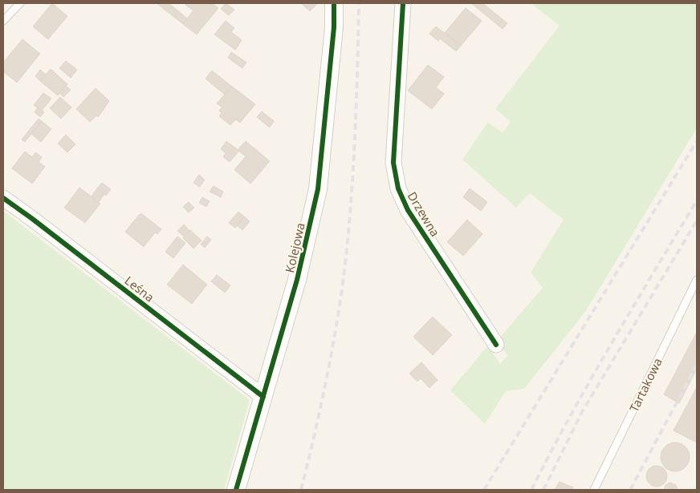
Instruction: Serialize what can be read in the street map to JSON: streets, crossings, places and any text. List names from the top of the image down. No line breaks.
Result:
{"streets":{"street":["Drzewna","Kolejowa","Leśna"],"lane":["Tartakowa"]},"crossings":[["Kolejowa","Leśna"]]}
